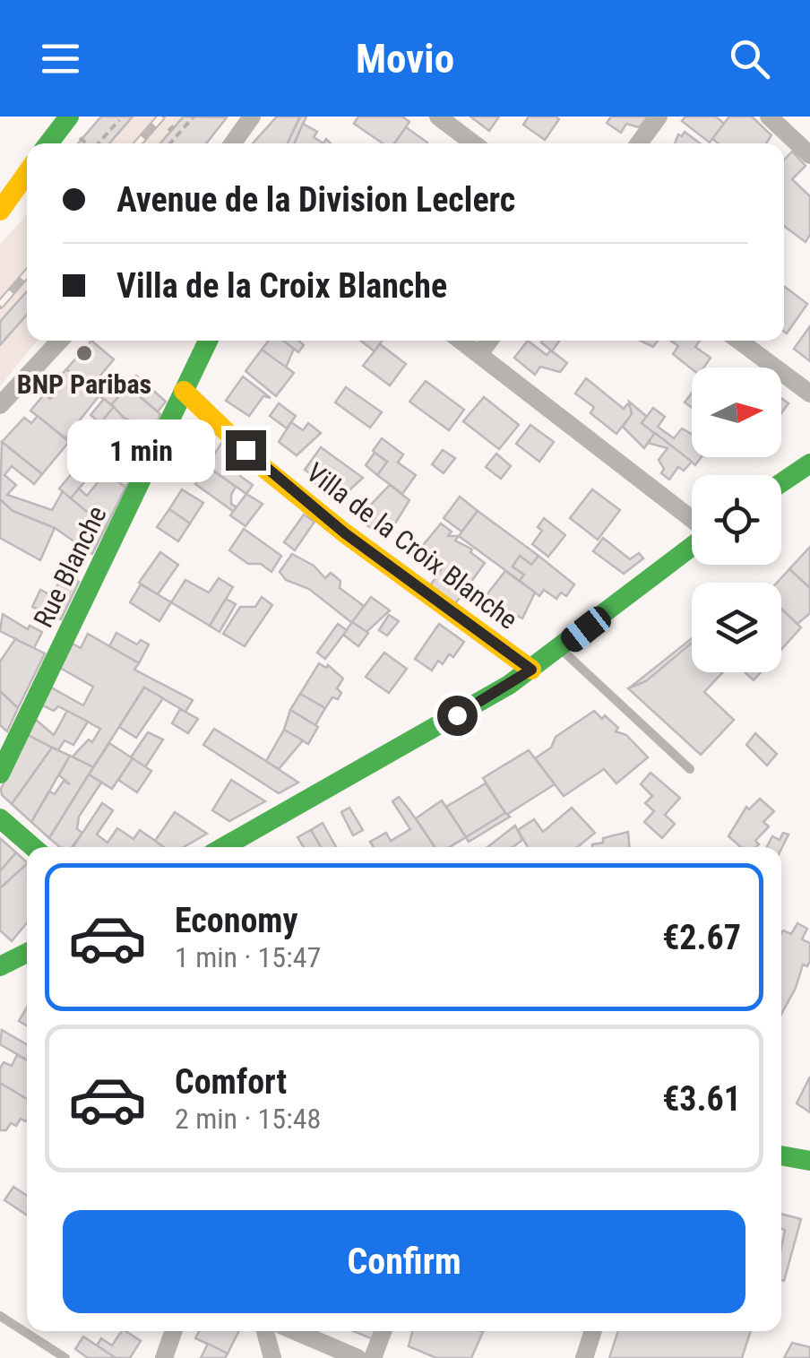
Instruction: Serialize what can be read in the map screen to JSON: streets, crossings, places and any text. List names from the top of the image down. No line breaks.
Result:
{"streets":{"street":["Villa de la Croix Blanche","Rue Blanche"]},"crossings":[["Villa de la Croix Blanche","Rue Blanche"]],"places":["BNP Paribas"],"north":"right","page":{"header":"Movio","banner":["Avenue de la Division Leclerc","Villa de la Croix Blanche"],"bubble":"1 min","list":[{"name":"Economy","note":"1 min · 15:47","value":"€2.67"},{"name":"Comfort","note":"2 min · 15:48","value":"€3.61"}],"buttons":"Confirm"}}
